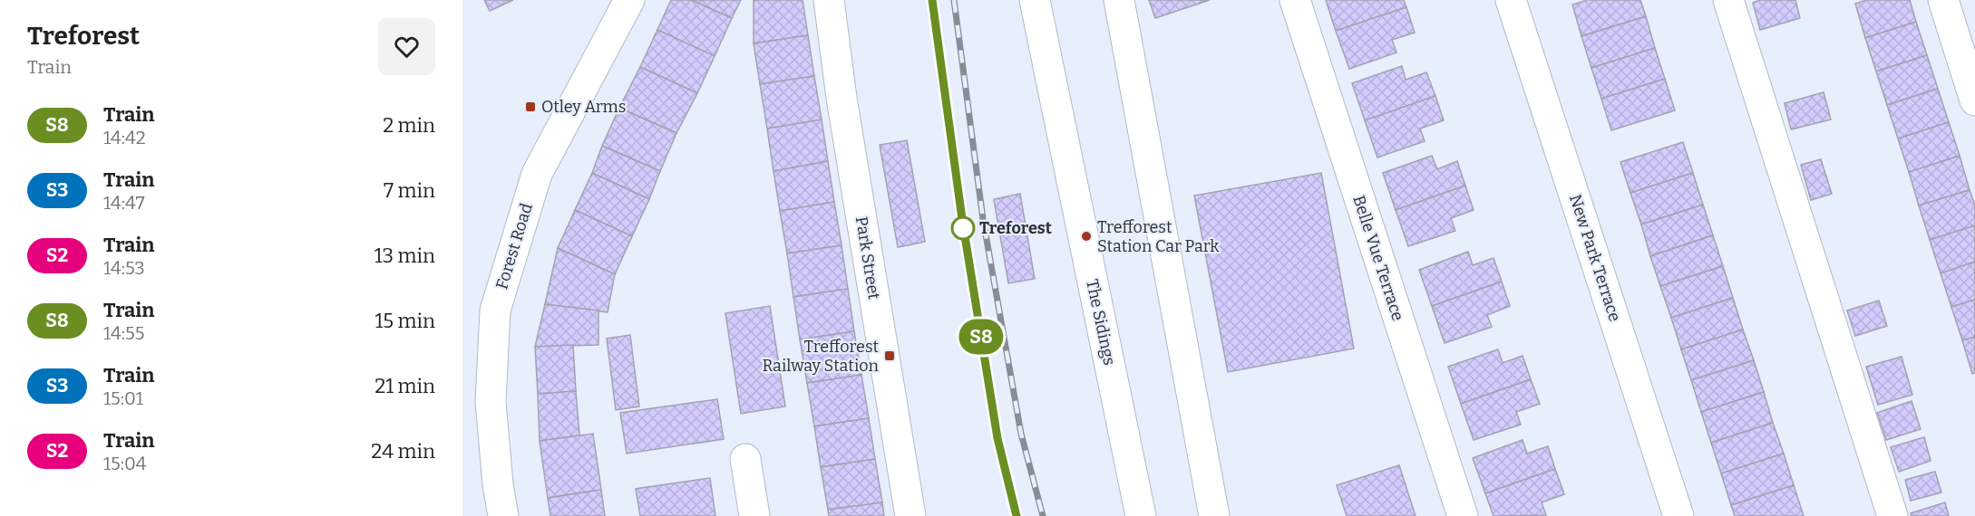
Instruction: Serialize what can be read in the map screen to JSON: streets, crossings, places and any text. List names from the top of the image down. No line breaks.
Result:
{"streets":{"street":["Forest Road","Park Street","Belle Vue Terrace","New Park Terrace","The Sidings"]},"places":{"transit":["Otley Arms","Trefforest Railway Station"],"other":["Treforest","Trefforest Station Car Park"]},"page":{"heading":["Treforest","Train"],"on_map":"S8","list":[{"mark":"S8","name":"Train","note":"14:42","value":"2 min"},{"mark":"S3","name":"Train","note":"14:47","value":"7 min"},{"mark":"S2","name":"Train","note":"14:53","value":"13 min"},{"mark":"S8","name":"Train","note":"14:55","value":"15 min"},{"mark":"S3","name":"Train","note":"15:01","value":"21 min"},{"mark":"S2","name":"Train","note":"15:04","value":"24 min"}]}}
